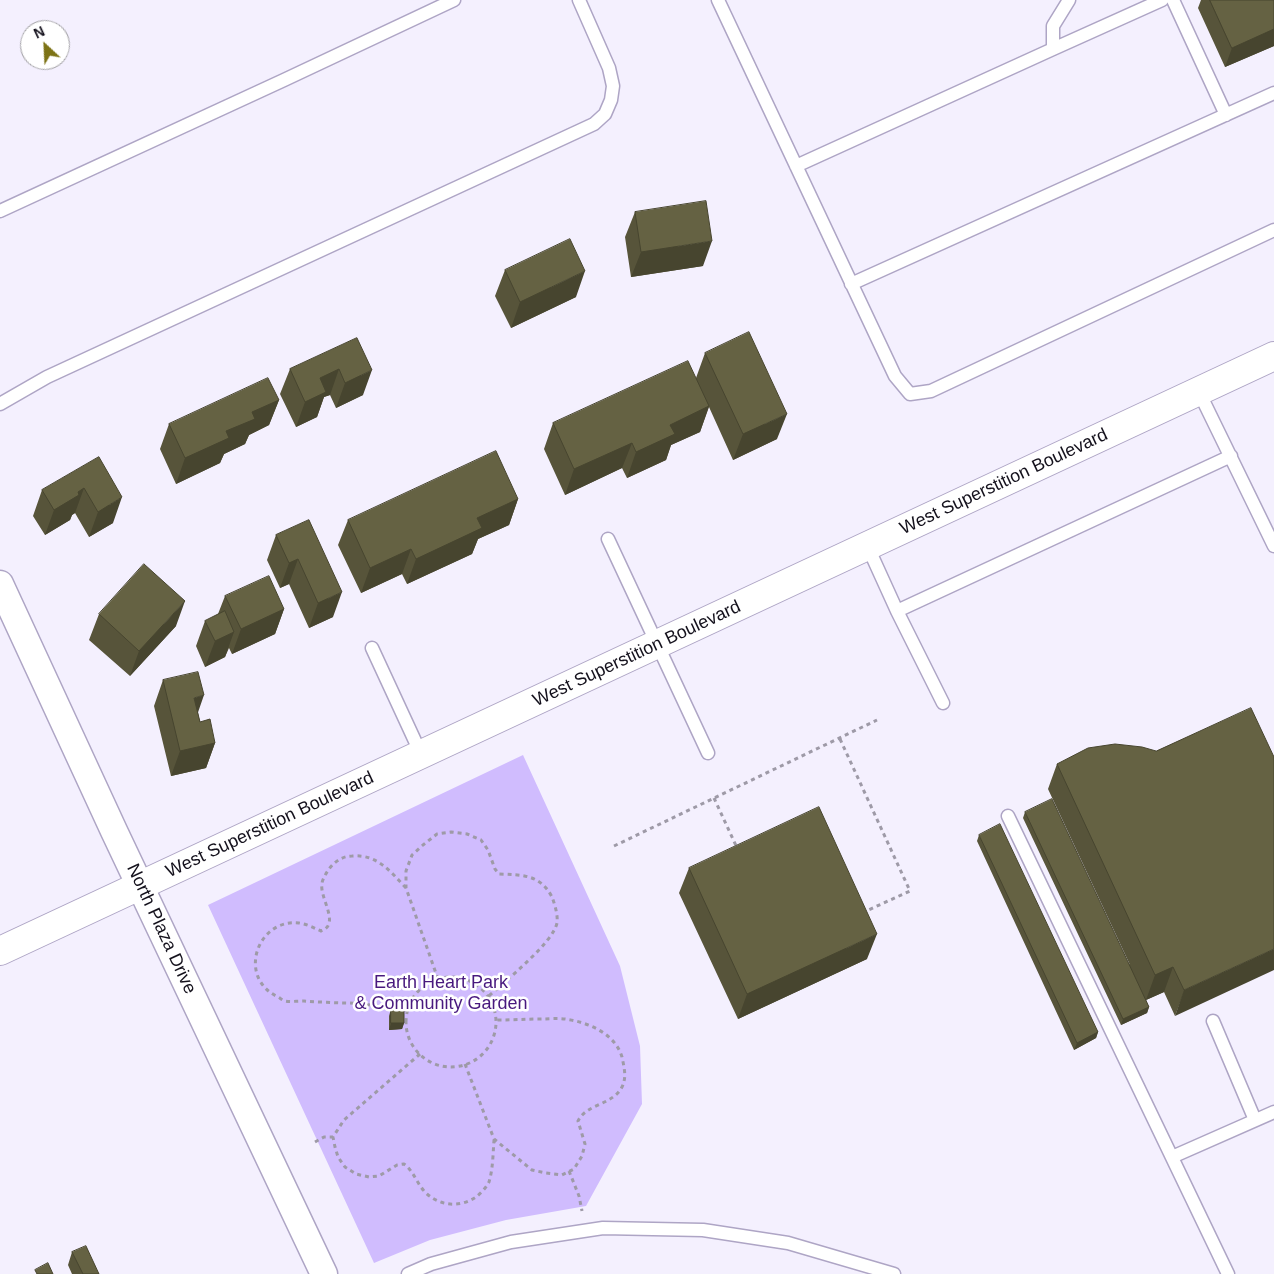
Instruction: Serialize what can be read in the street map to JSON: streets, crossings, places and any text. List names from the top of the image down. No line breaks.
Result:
{"streets":{"main road":["West Superstition Boulevard"],"street":["North Plaza Drive"]},"crossings":[["West Superstition Boulevard","North Plaza Drive"]],"parks":["Earth Heart Park & Community Garden"],"north":"top left"}
